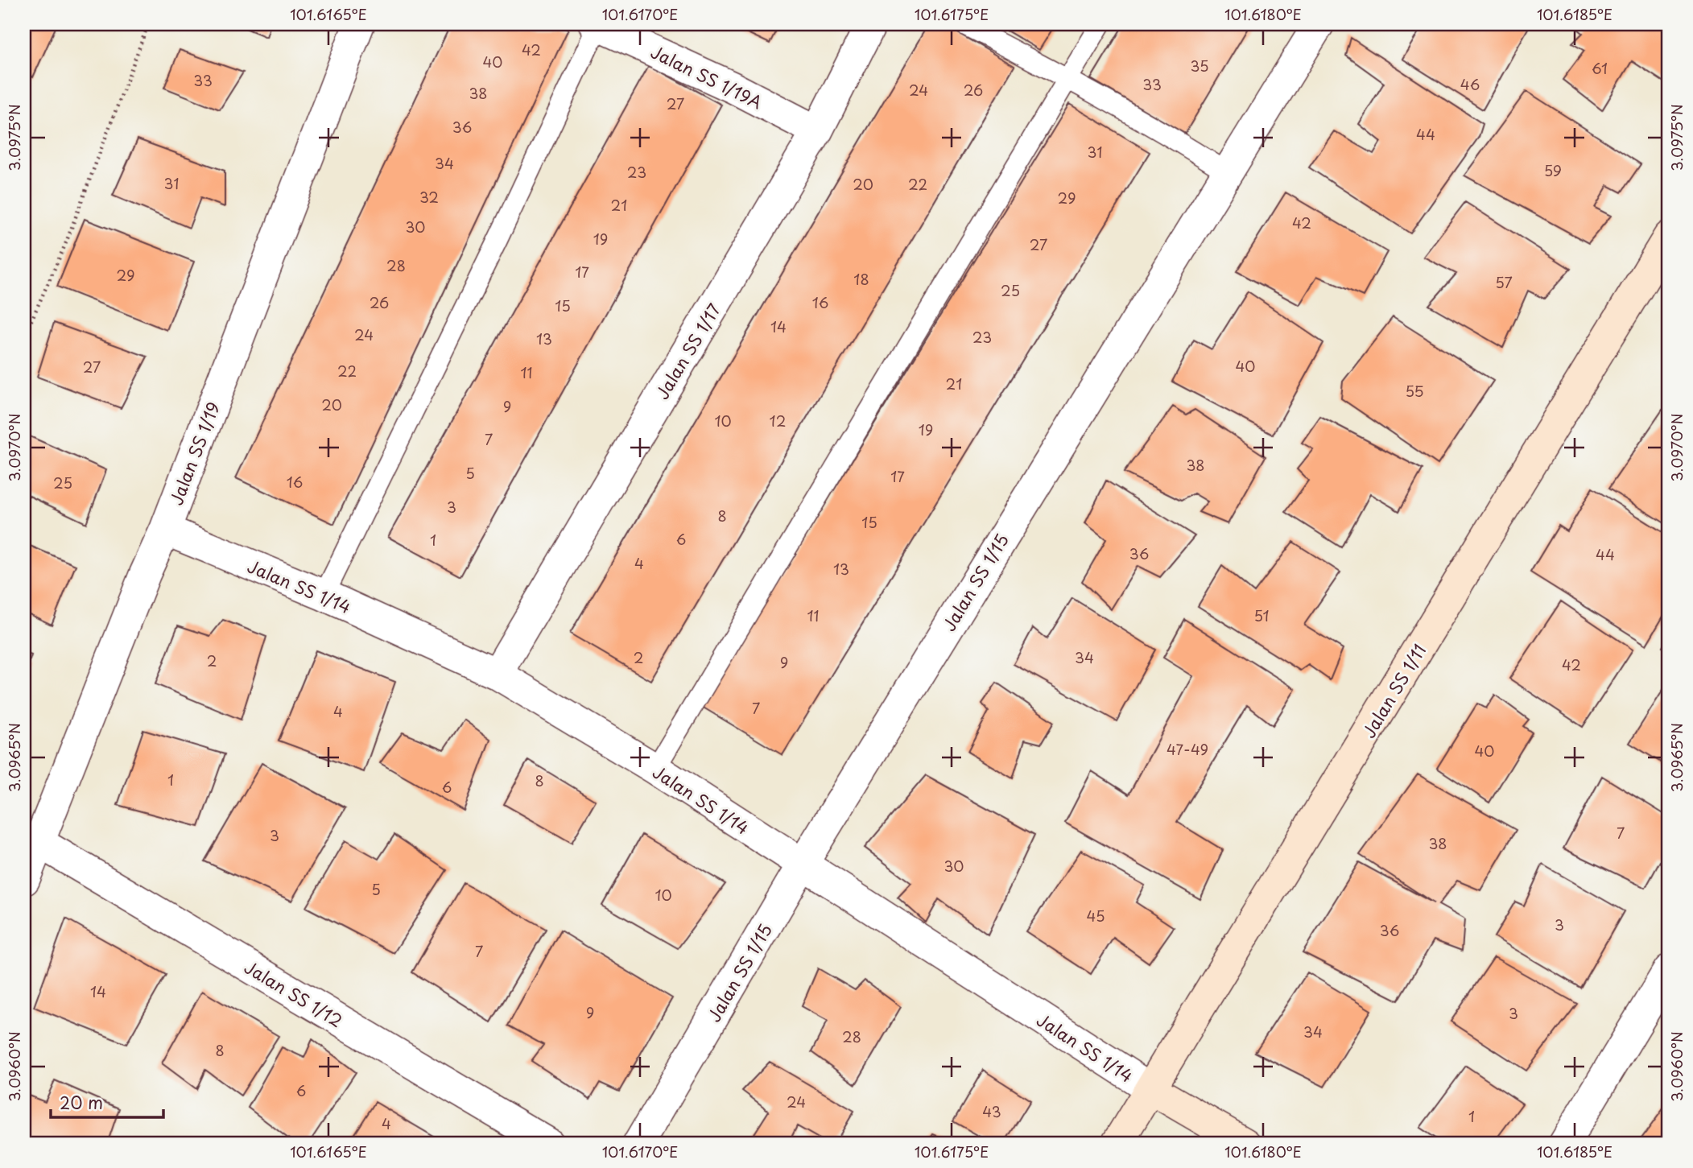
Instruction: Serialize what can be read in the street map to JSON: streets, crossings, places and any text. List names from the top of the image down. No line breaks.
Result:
{"streets":{"street":["Jalan SS 1/19A","Jalan SS 1/17","Jalan SS 1/19","Jalan SS 1/15","Jalan SS 1/14","Jalan SS 1/11","Jalan SS 1/12"]},"crossings":[["Jalan SS 1/19A","Jalan SS 1/17"],["Jalan SS 1/17","Jalan SS 1/14"],["Jalan SS 1/19","Jalan SS 1/14"],["Jalan SS 1/19","Jalan SS 1/12"],["Jalan SS 1/15","Jalan SS 1/14"],["Jalan SS 1/14","Jalan SS 1/11"]],"house_numbers":["42","40","35","61","33","33","46","24","26","38","27","36","44","31","34","59","23","31","20","22","32","29","21","42","30","19","27","28","17","29","18","57","25","26","16","15","14","24","23","13","40","27","22","11","21","55","20","9","10","12","19","7","38","5","17","16","25","3","8","15","6","1","36","44","4","13","11","51","2","34","2","9","42","7","4","47-49","40","1","8","6","7","3","38","30","5","10","45","3","36","7","14","9","3","34","28","8","6","24","43","1","4"],"scale_bar":"20 m","coordinates":["101.6165°E","101.6170°E","101.6175°E","101.6180°E","101.6185°E","3.0975°N","3.0970°N","3.0965°N","3.0960°N"]}
